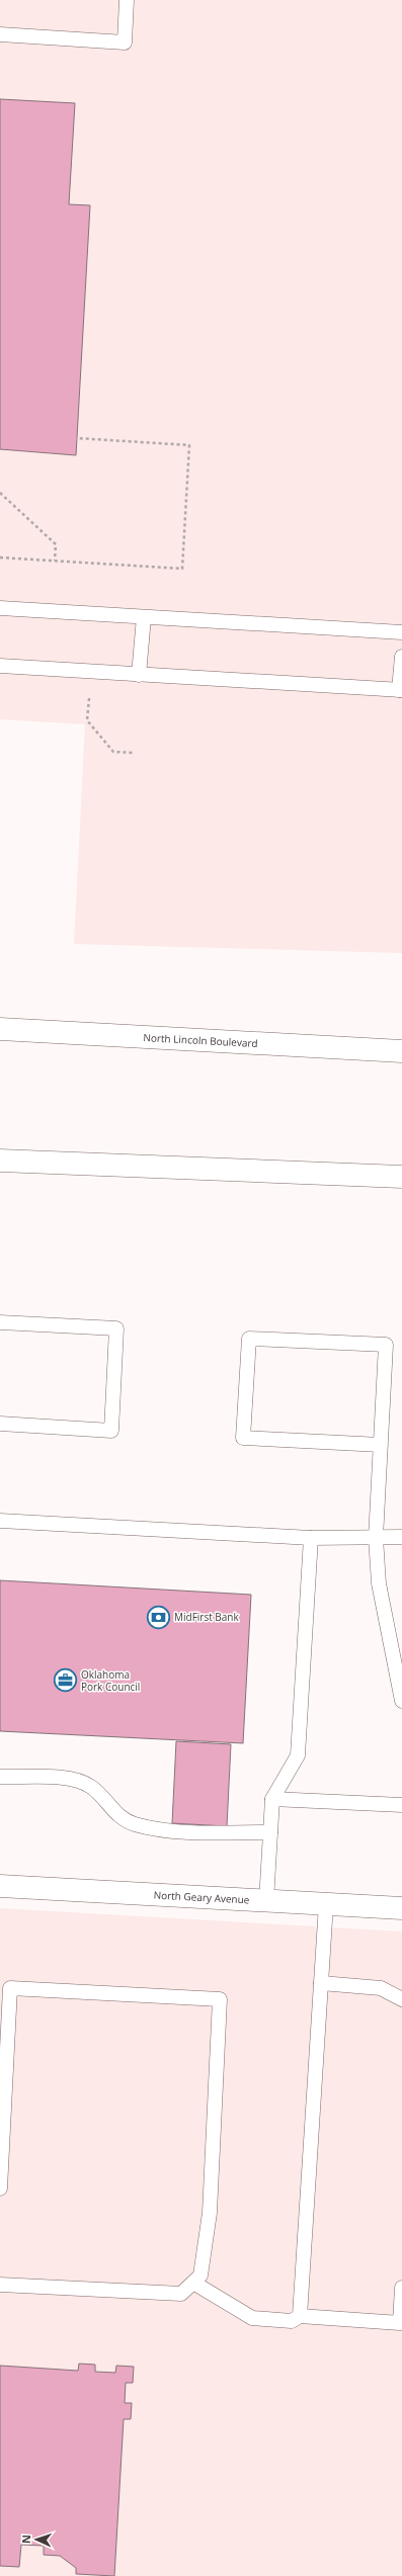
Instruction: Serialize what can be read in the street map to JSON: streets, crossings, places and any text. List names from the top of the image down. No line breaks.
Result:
{"streets":{"main road":["North Lincoln Boulevard","North Geary Avenue"]},"places":{"bank":["MidFirst Bank"],"office":["Oklahoma Pork Council"]},"north":"left"}
